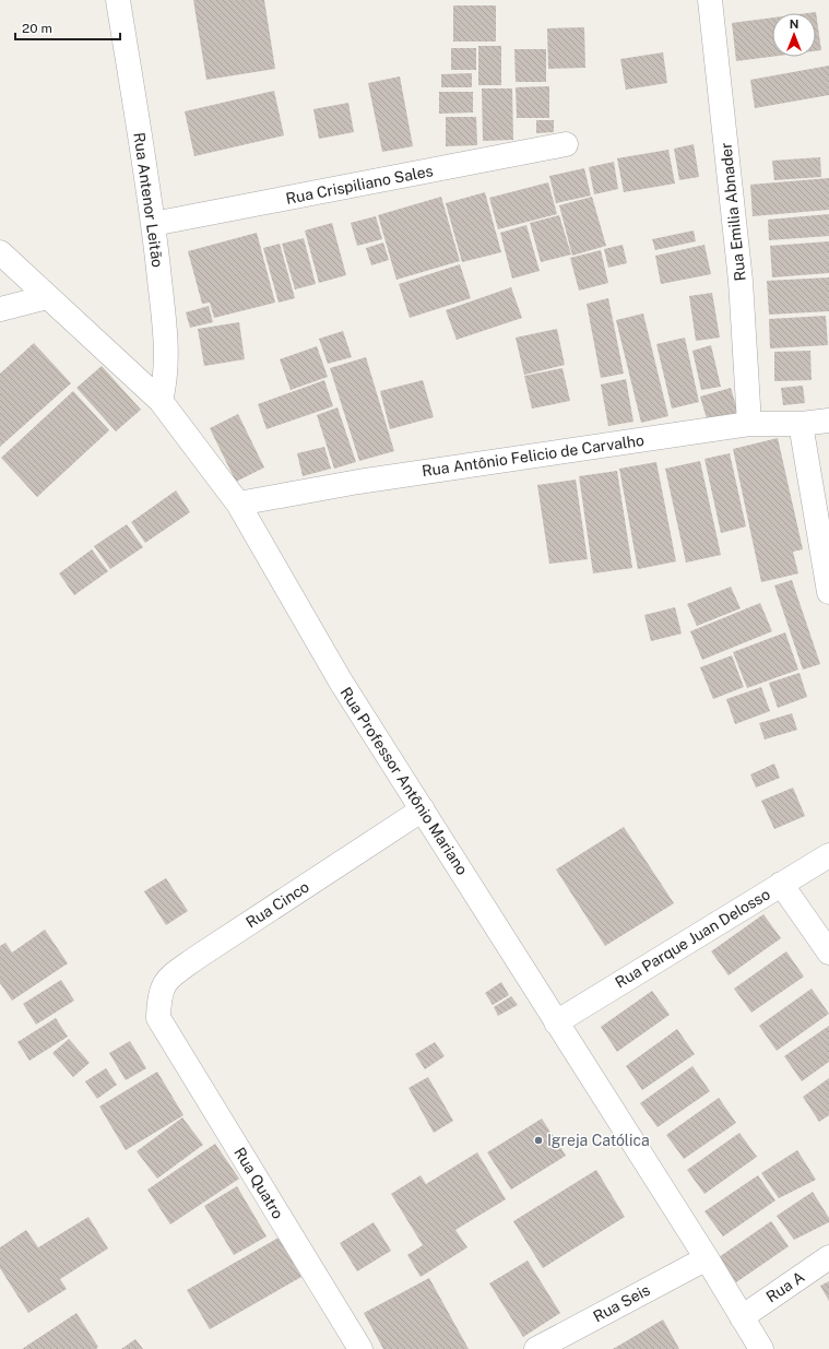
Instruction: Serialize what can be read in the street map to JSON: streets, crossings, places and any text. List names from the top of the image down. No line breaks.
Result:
{"streets":{"street":["Rua Crispiliano Sales","Rua Antenor Leitão","Rua Emilia Abnader","Rua Antônio Felicio de Carvalho","Rua Professor Antônio Mariano","Rua Cinco","Rua Parque Juan Delosso","Rua Quatro","Rua A","Rua Seis"]},"crossings":[["Rua Crispiliano Sales","Rua Antenor Leitão"],["Rua Antenor Leitão","Rua Professor Antônio Mariano"],["Rua Emilia Abnader","Rua Antônio Felicio de Carvalho"],["Rua Antônio Felicio de Carvalho","Rua Professor Antônio Mariano"],["Rua Professor Antônio Mariano","Rua Cinco"],["Rua Professor Antônio Mariano","Rua Parque Juan Delosso"],["Rua Professor Antônio Mariano","Rua A"],["Rua Professor Antônio Mariano","Rua Seis"],["Rua Cinco","Rua Quatro"]],"places":["Igreja Católica"],"scale_bar":"20 m","north":"top"}
